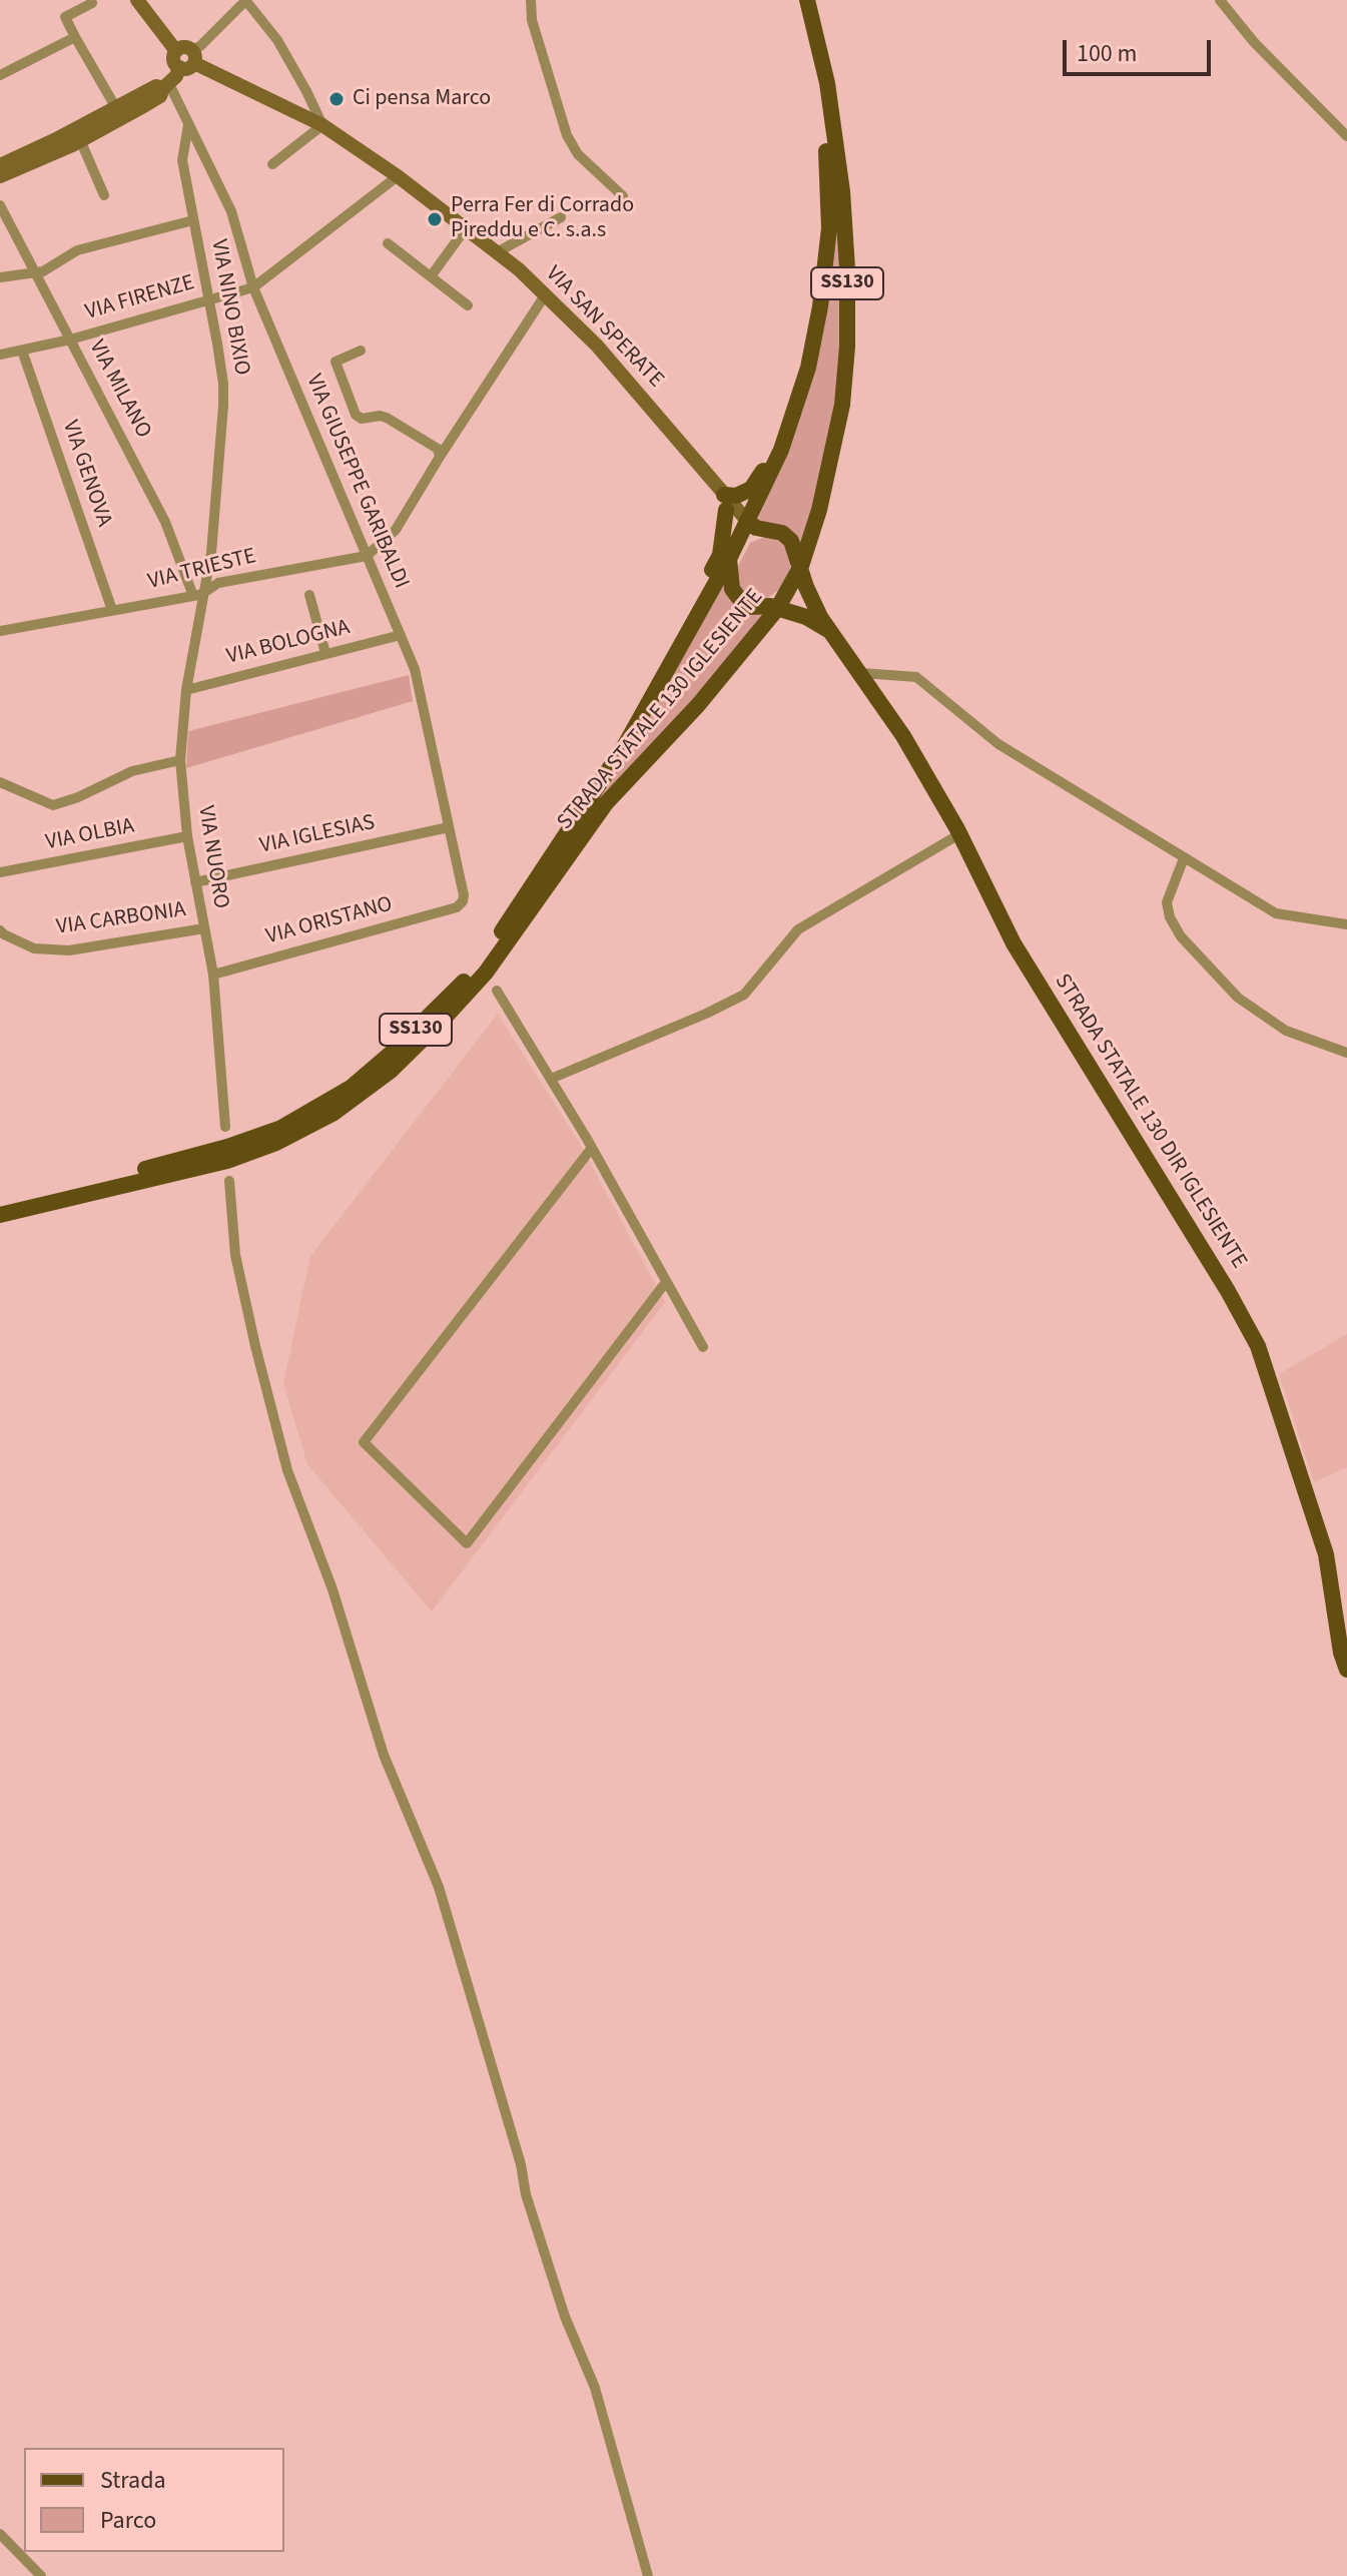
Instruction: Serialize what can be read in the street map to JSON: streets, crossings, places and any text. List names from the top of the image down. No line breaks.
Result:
{"streets":{"main road":["SS130","STRADA STATALE 130 IGLESIENTE","STRADA STATALE 130 DIR IGLESIENTE"],"street":["VIA FIRENZE","VIA NINO BIXIO","VIA SAN SPERATE","VIA MILANO","VIA GENOVA","VIA GIUSEPPE GARIBALDI","VIA TRIESTE","VIA BOLOGNA","VIA OLBIA","VIA IGLESIAS","VIA NUORO","VIA CARBONIA","VIA ORISTANO"]},"crossings":[["VIA FIRENZE","VIA NINO BIXIO"],["VIA FIRENZE","VIA SAN SPERATE"],["VIA FIRENZE","VIA MILANO"],["VIA FIRENZE","VIA GENOVA"],["VIA FIRENZE","VIA GIUSEPPE GARIBALDI"],["VIA NINO BIXIO","VIA MILANO"],["VIA NINO BIXIO","VIA GIUSEPPE GARIBALDI"],["VIA NINO BIXIO","VIA TRIESTE"],["VIA NINO BIXIO","VIA NUORO"],["VIA SAN SPERATE","STRADA STATALE 130 IGLESIENTE"],["VIA SAN SPERATE","STRADA STATALE 130 DIR IGLESIENTE"],["VIA MILANO","VIA TRIESTE"],["VIA MILANO","VIA NUORO"],["VIA GENOVA","VIA TRIESTE"],["VIA GIUSEPPE GARIBALDI","VIA TRIESTE"],["VIA GIUSEPPE GARIBALDI","VIA BOLOGNA"],["VIA GIUSEPPE GARIBALDI","VIA IGLESIAS"],["VIA GIUSEPPE GARIBALDI","VIA ORISTANO"],["VIA TRIESTE","VIA NUORO"],["VIA BOLOGNA","VIA NUORO"],["STRADA STATALE 130 IGLESIENTE","STRADA STATALE 130 DIR IGLESIENTE"],["VIA OLBIA","VIA NUORO"],["VIA IGLESIAS","VIA NUORO"],["VIA NUORO","VIA CARBONIA"],["VIA NUORO","VIA ORISTANO"]],"places":["Ci pensa Marco","Perra Fer di Corrado Pireddu e C. s.a.s"],"legend":["Strada","Parco"],"scale_bar":"100 m"}
